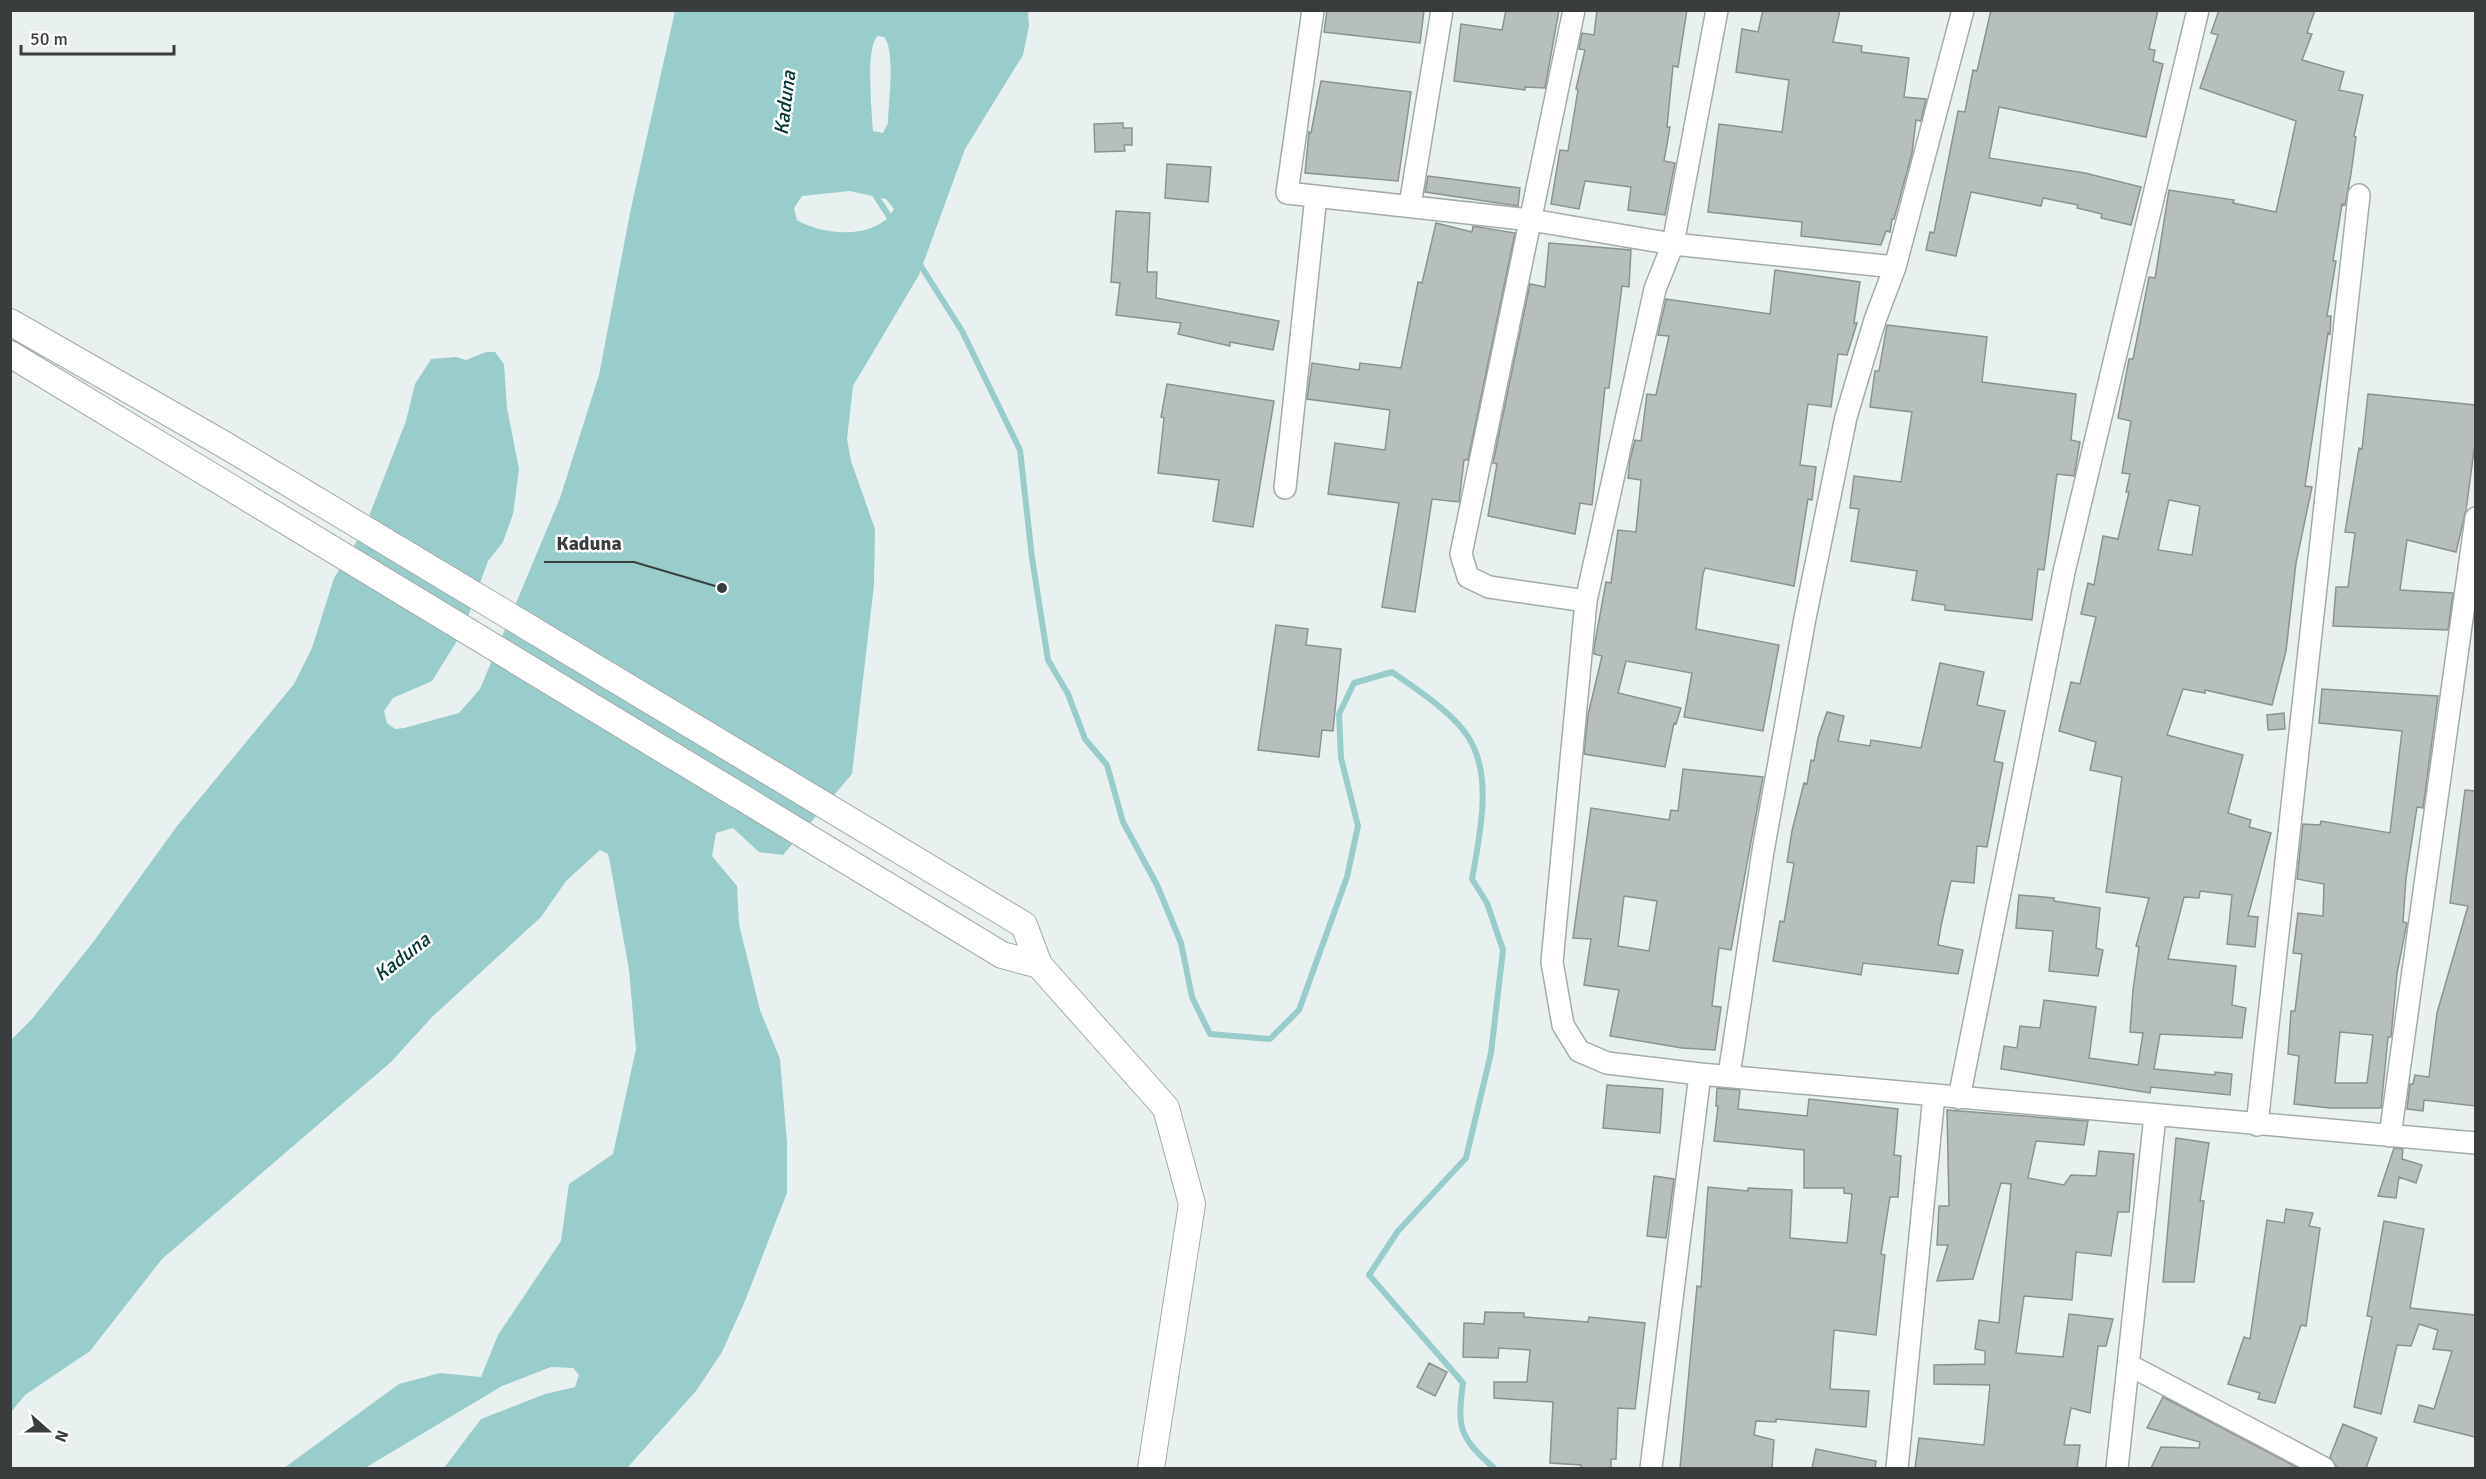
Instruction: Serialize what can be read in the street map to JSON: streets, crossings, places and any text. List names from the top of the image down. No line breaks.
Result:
{"water":["Kaduna"],"places":["Kaduna"],"scale_bar":"50 m","north":"right"}
